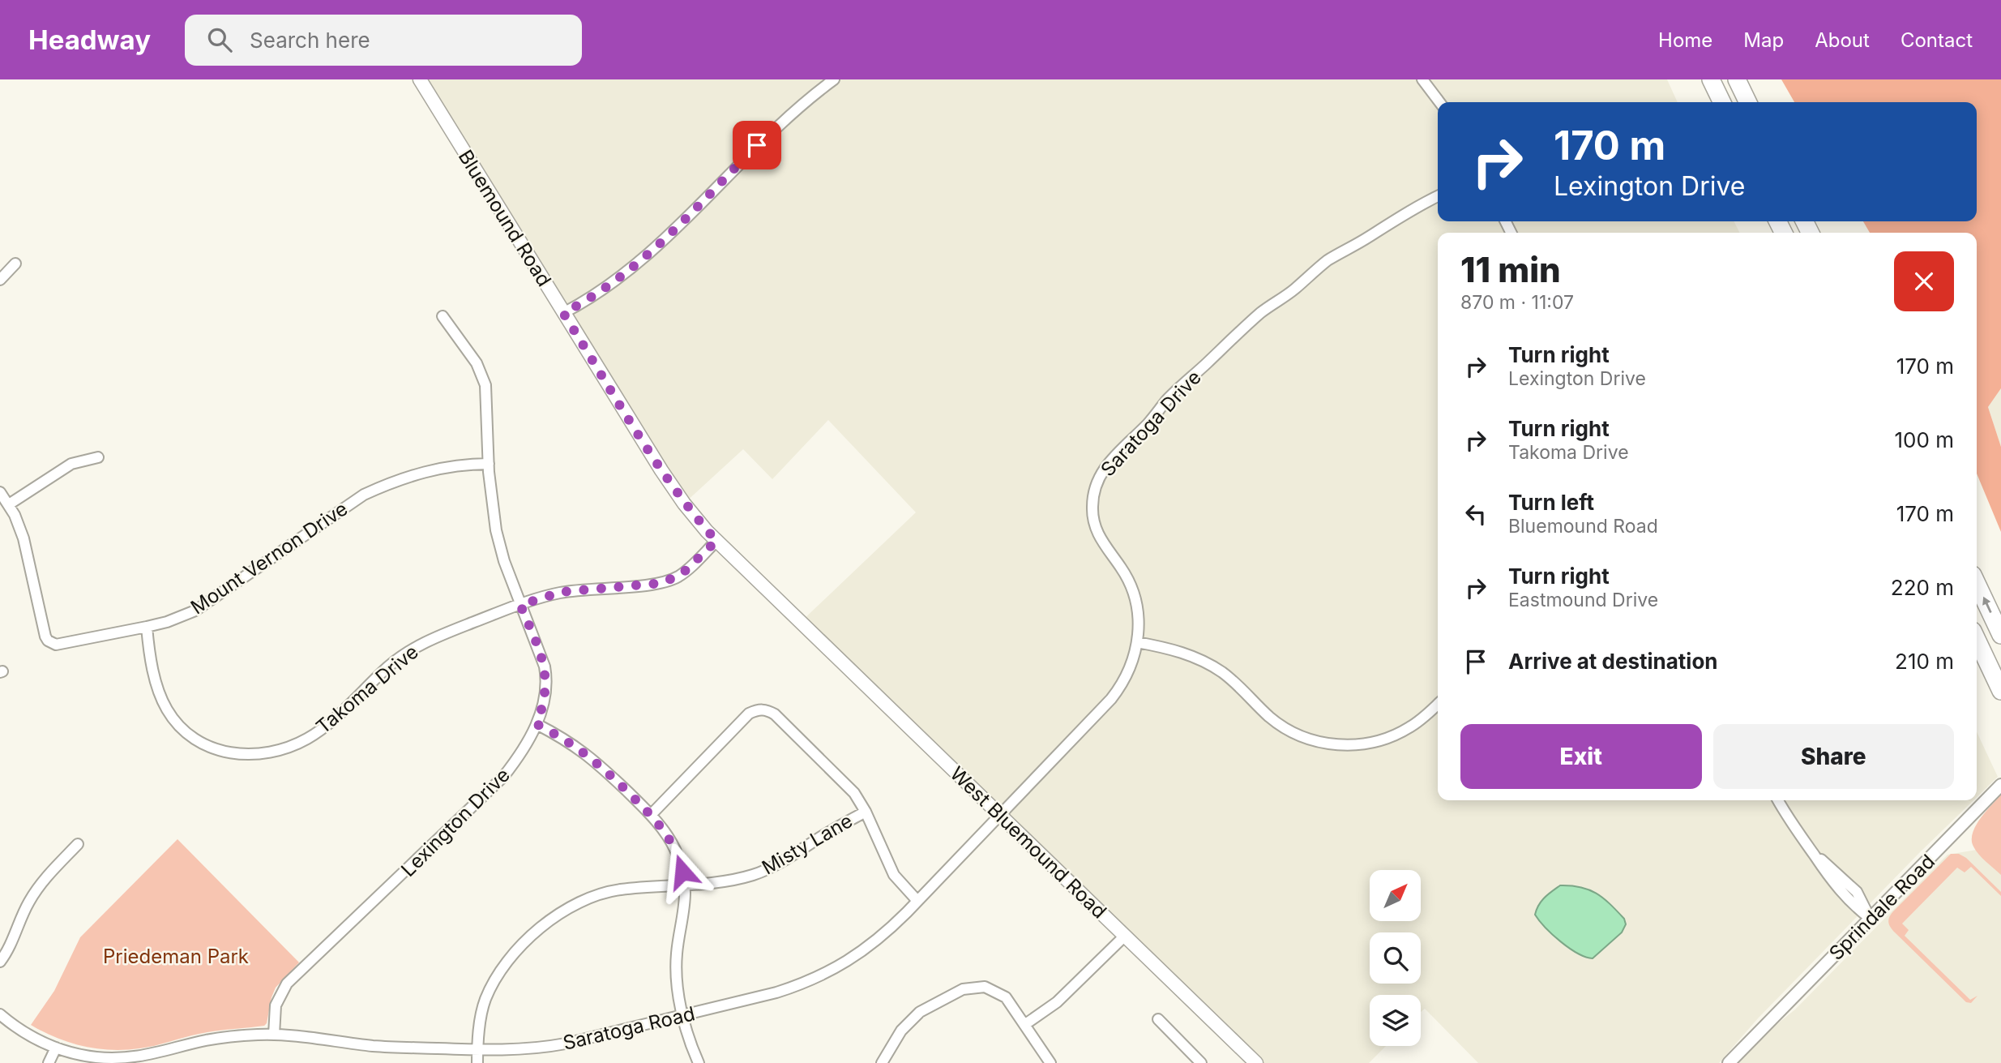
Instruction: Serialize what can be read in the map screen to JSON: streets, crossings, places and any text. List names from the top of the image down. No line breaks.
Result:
{"streets":{"main road":["Bluemound Road","West Bluemound Road"],"street":["Saratoga Drive","Mount Vernon Drive","Takoma Drive","Lexington Drive","Misty Lane","Sprindale Road","Saratoga Road"]},"crossings":[["Bluemound Road","Takoma Drive"],["Bluemound Road","West Bluemound Road"],["Saratoga Drive","West Bluemound Road"],["Saratoga Drive","Saratoga Road"],["Mount Vernon Drive","Takoma Drive"],["Mount Vernon Drive","Lexington Drive"],["Takoma Drive","Lexington Drive"],["Lexington Drive","Saratoga Road"],["West Bluemound Road","Saratoga Road"],["Misty Lane","Saratoga Road"]],"parks":["Priedeman Park"],"north":"top right","page":{"header":"Headway","search":"Search here","nav":["Home","Map","About","Contact"],"turn":["170 m","Lexington Drive"],"heading":["11 min","870 m · 11:07"],"list":[{"name":"Turn right","note":"Lexington Drive","value":"170 m"},{"name":"Turn right","note":"Takoma Drive","value":"100 m"},{"name":"Turn left","note":"Bluemound Road","value":"170 m"},{"name":"Turn right","note":"Eastmound Drive","value":"220 m"},{"name":"Arrive at destination","value":"210 m"}],"buttons":["Exit","Share"]}}
